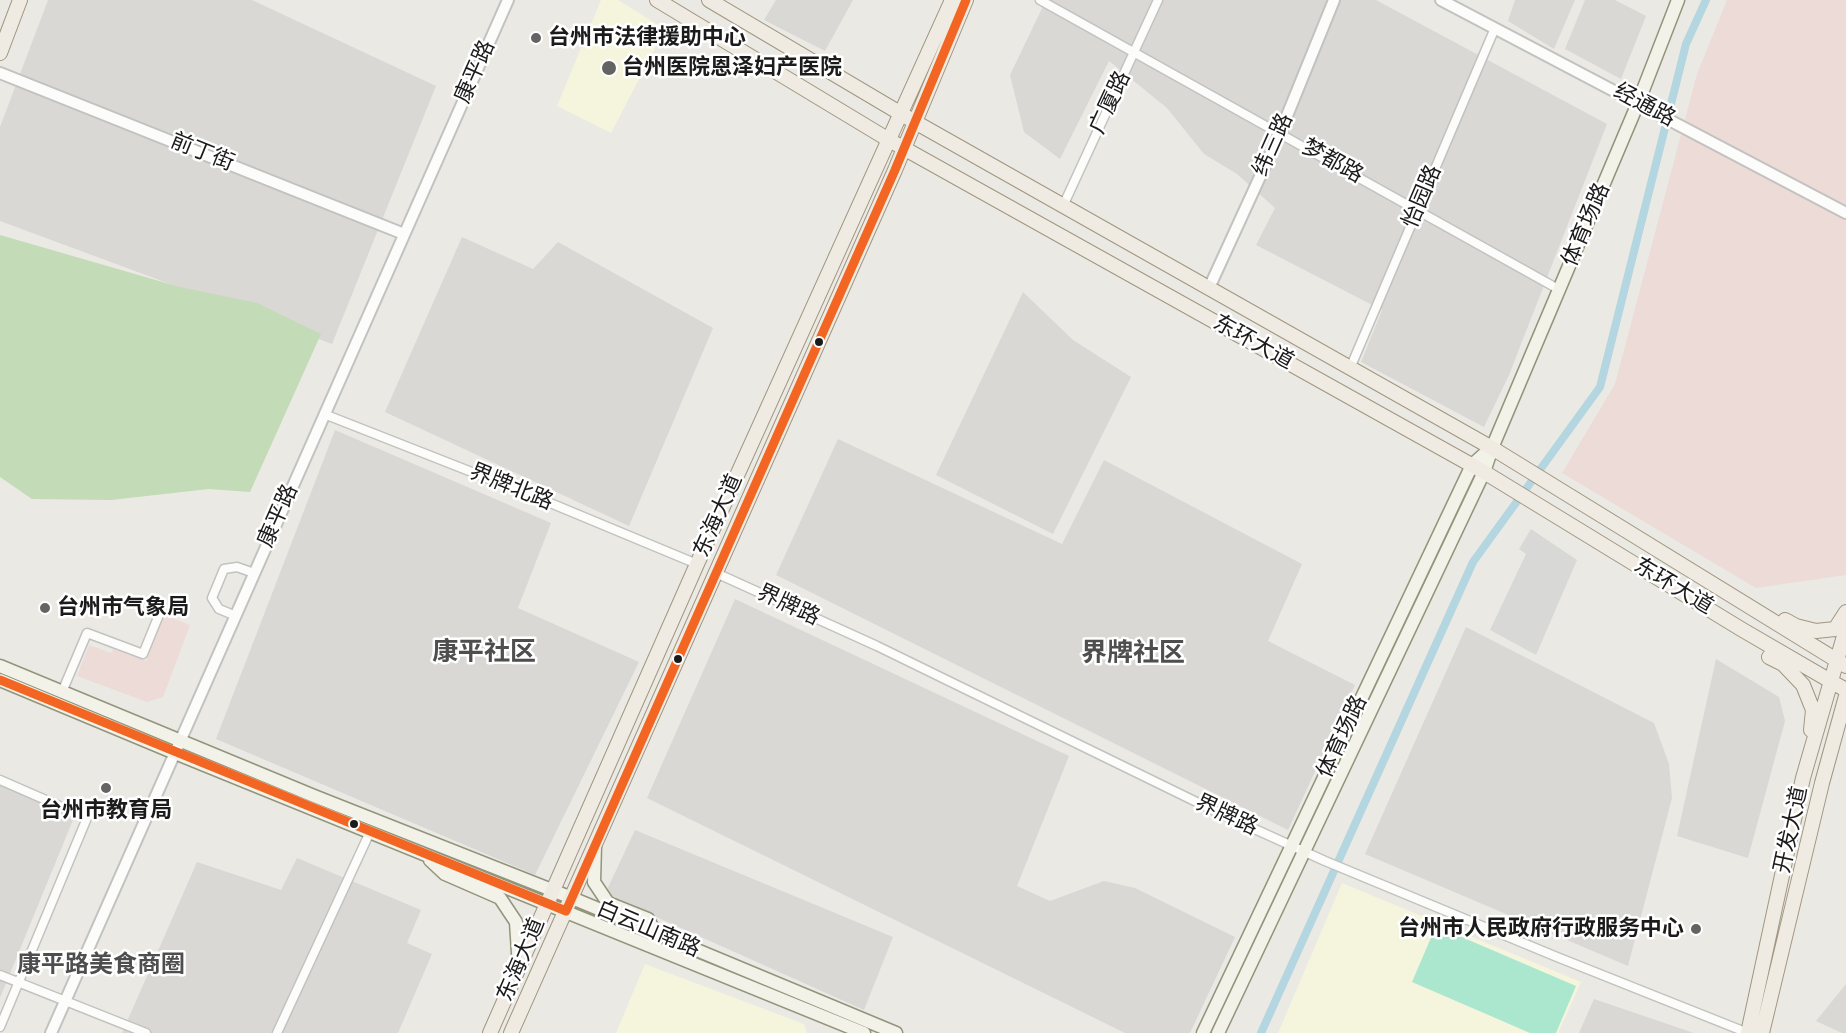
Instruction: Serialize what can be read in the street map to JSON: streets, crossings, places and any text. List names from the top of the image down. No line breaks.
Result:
{"streets":{"main road":["体育场路","东环大道","东海大道","开发大道","白云山南路"],"street":["康平路","广厦路","经通路","纬三路","前丁街","梦都路","怡园路","界牌北路","界牌路"]},"crossings":[["康平路","前丁街"],["康平路","界牌北路"],["康平路","白云山南路"],["广厦路","梦都路"],["广厦路","东环大道"],["经通路","怡园路"],["经通路","体育场路"],["纬三路","梦都路"],["纬三路","东环大道"],["梦都路","怡园路"],["梦都路","体育场路"],["怡园路","东环大道"],["体育场路","东环大道"],["体育场路","界牌路"],["东环大道","东海大道"],["东环大道","开发大道"],["界牌北路","东海大道"],["东海大道","界牌路"],["东海大道","白云山南路"],["界牌路","开发大道"]],"districts":["康平社区","界牌社区","康平路美食商圈"],"places":["台州市法律援助中心","台州医院恩泽妇产医院","台州市气象局","台州市教育局","台州市人民政府行政服务中心"]}
